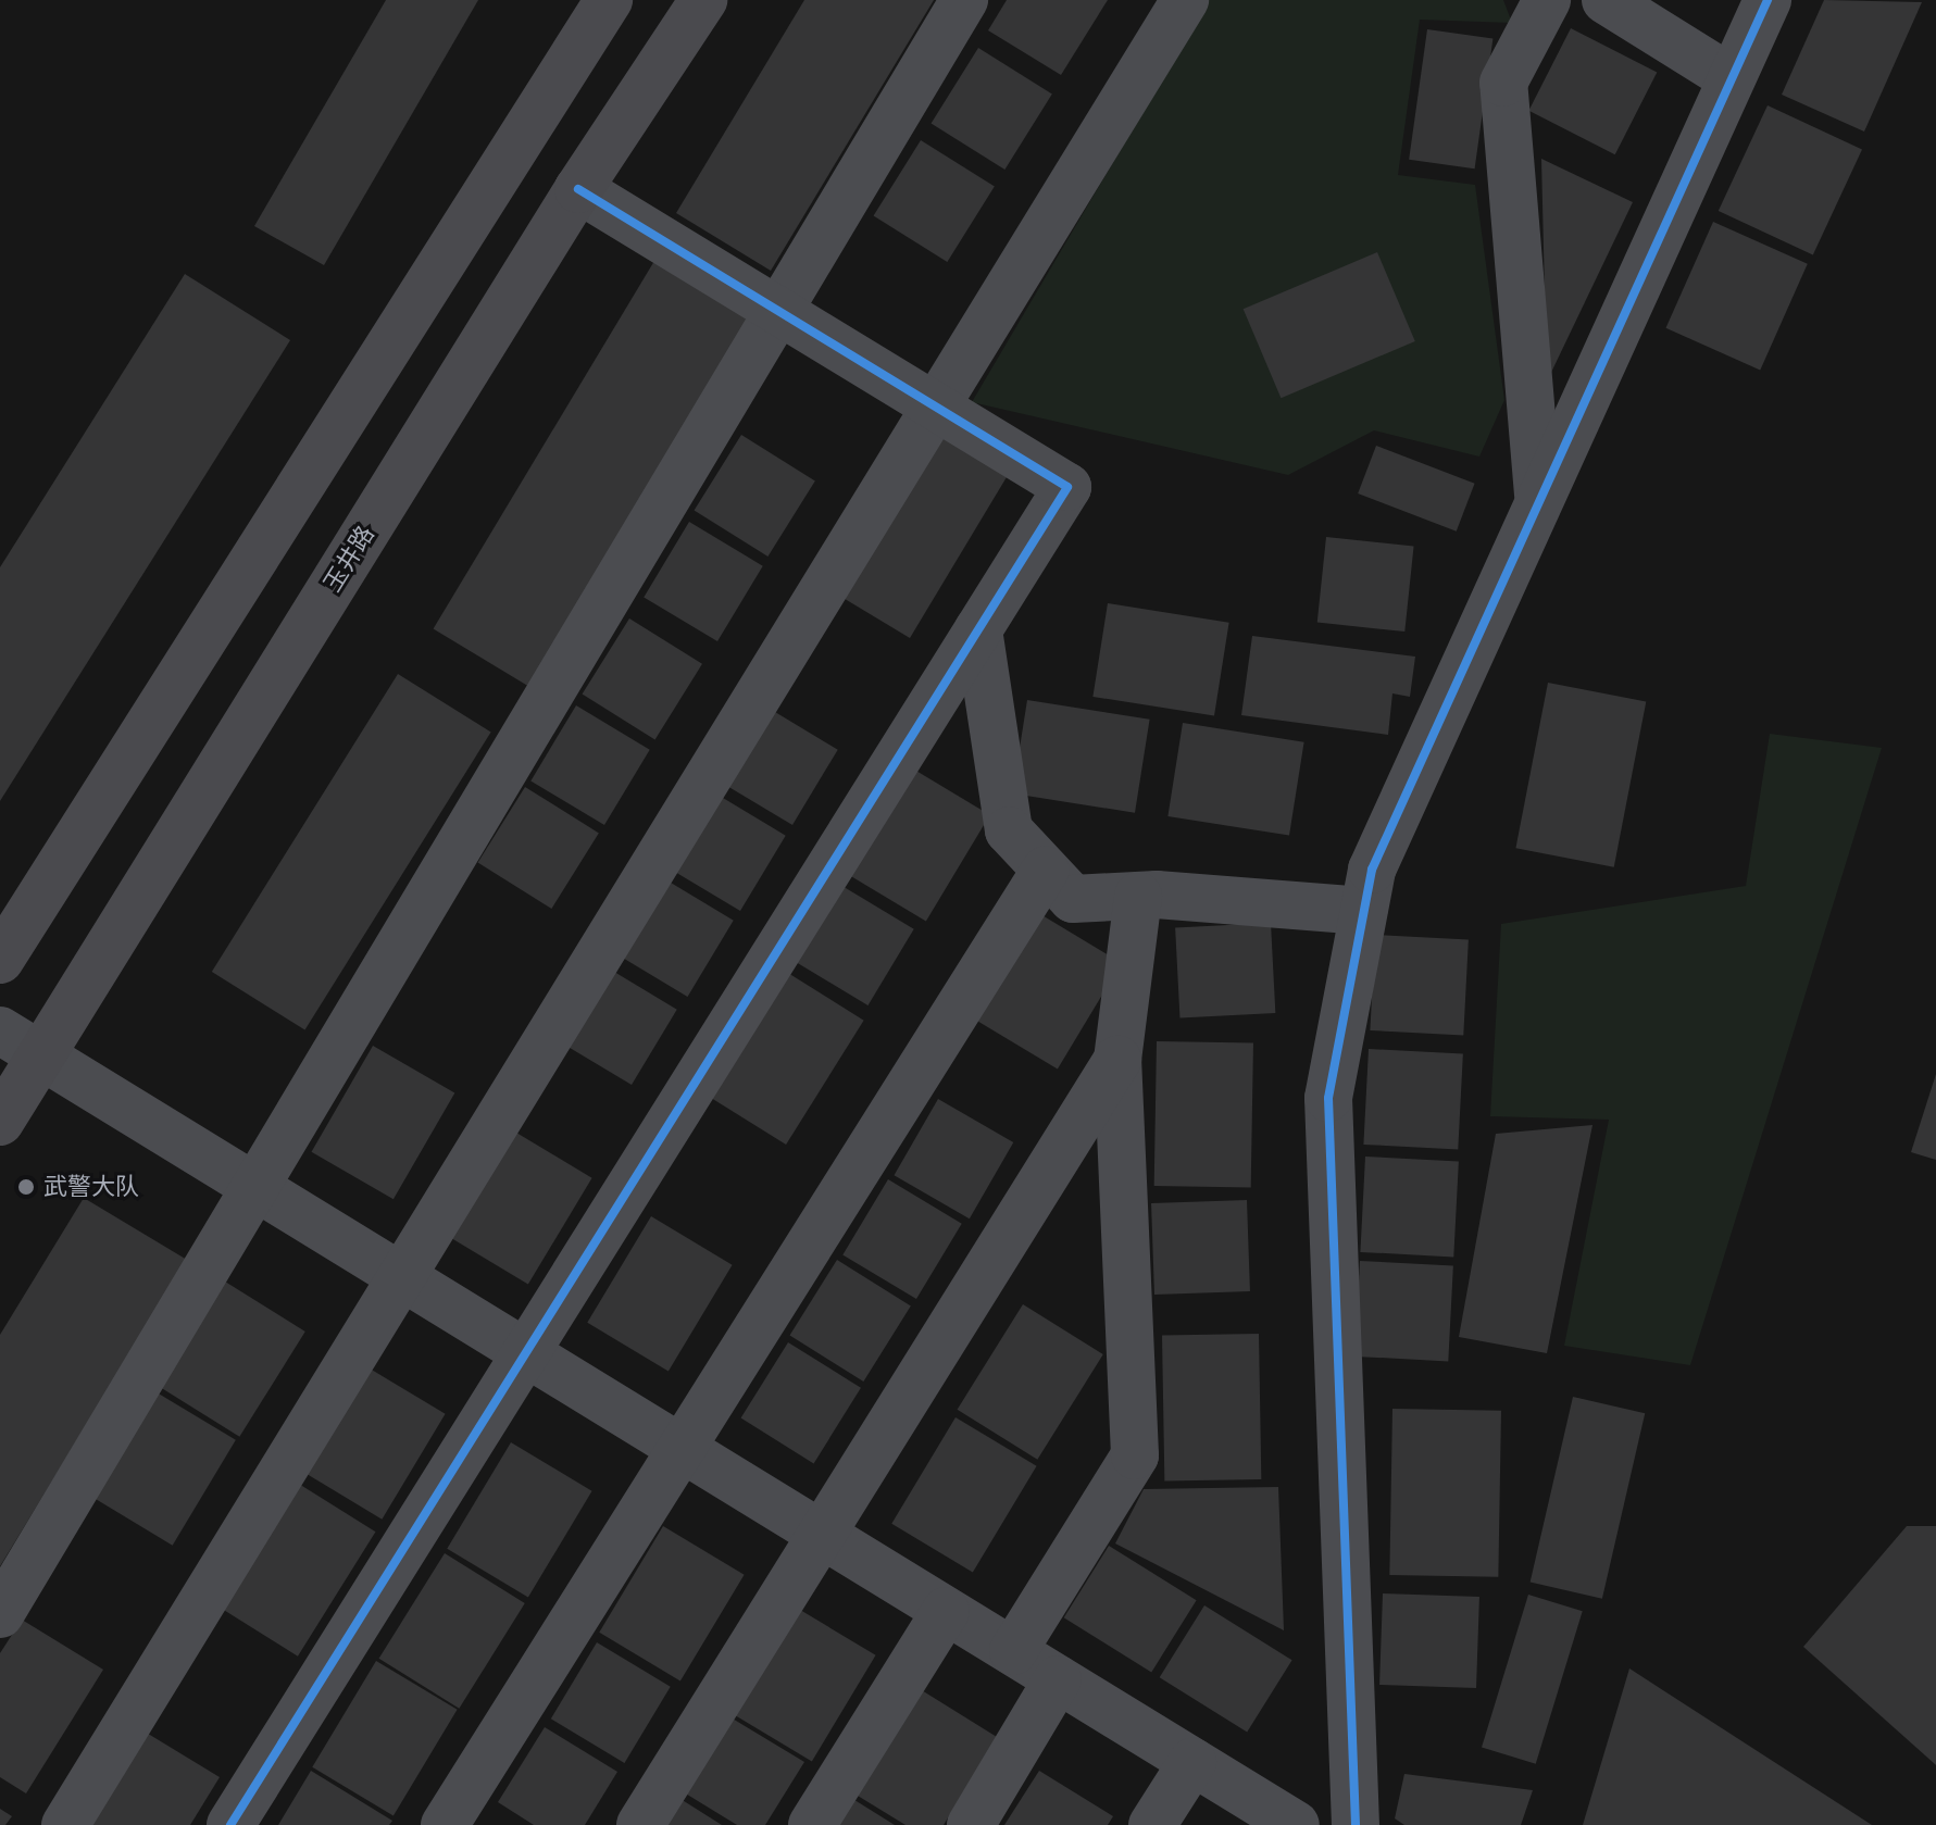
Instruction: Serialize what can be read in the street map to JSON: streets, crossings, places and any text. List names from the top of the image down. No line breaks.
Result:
{"streets":{"street":["玉井路"]},"places":["武警大队"]}
